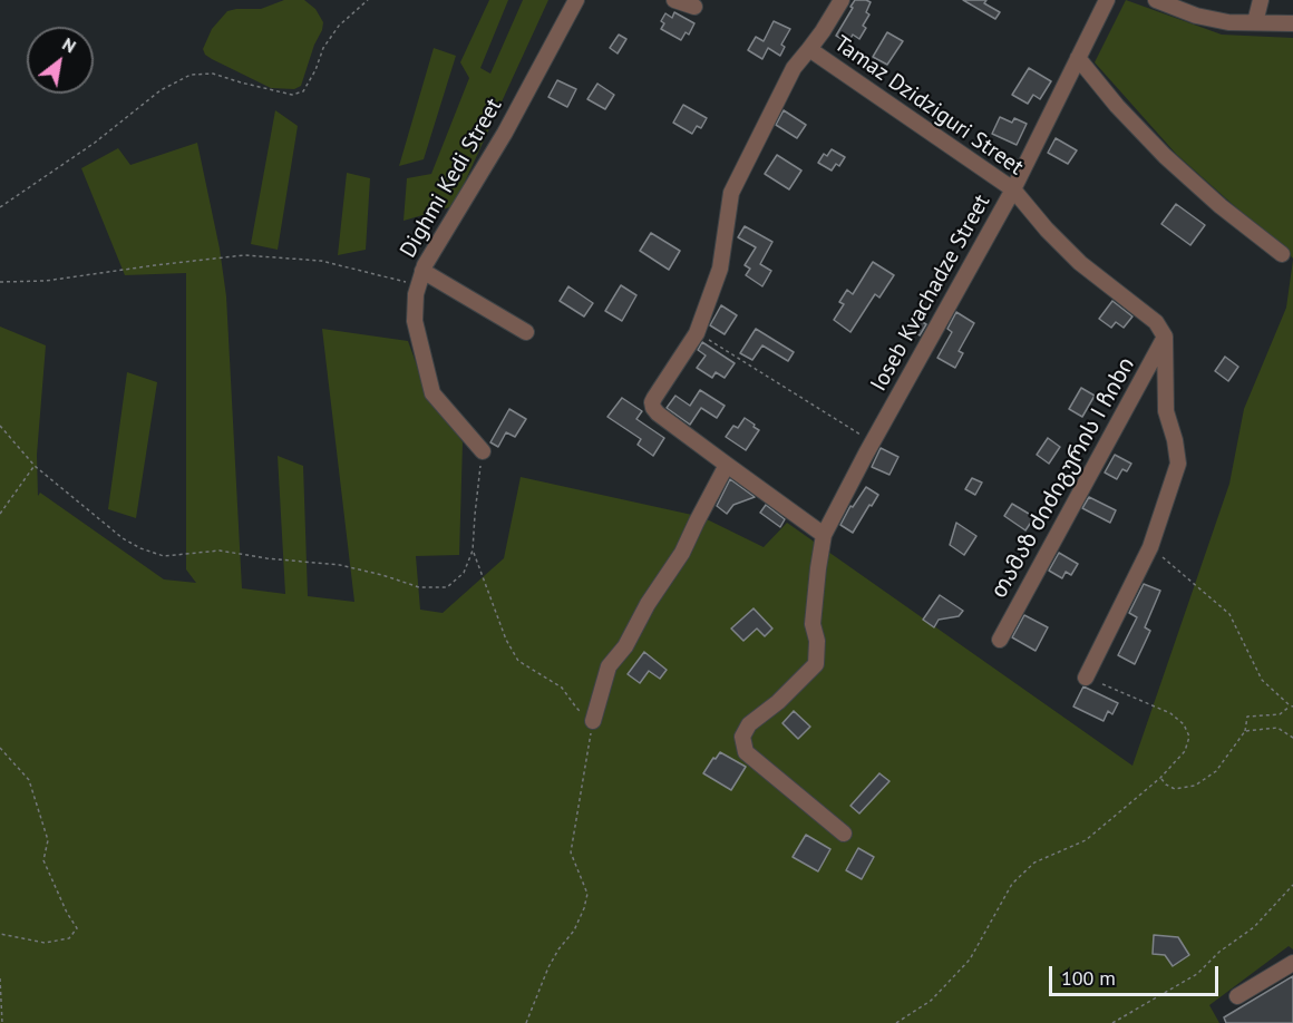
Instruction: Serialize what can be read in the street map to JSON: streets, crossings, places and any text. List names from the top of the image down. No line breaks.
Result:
{"streets":{"street":["Tamaz Dzidziguri Street","Dighmi Kedi Street","Ioseb Kvachadze Street","თამაზ ძიძიგურის I ჩიხი"]},"crossings":[["Tamaz Dzidziguri Street","Ioseb Kvachadze Street"],["Tamaz Dzidziguri Street","თამაზ ძიძიგურის I ჩიხი"]],"scale_bar":"100 m","north":"top right"}
